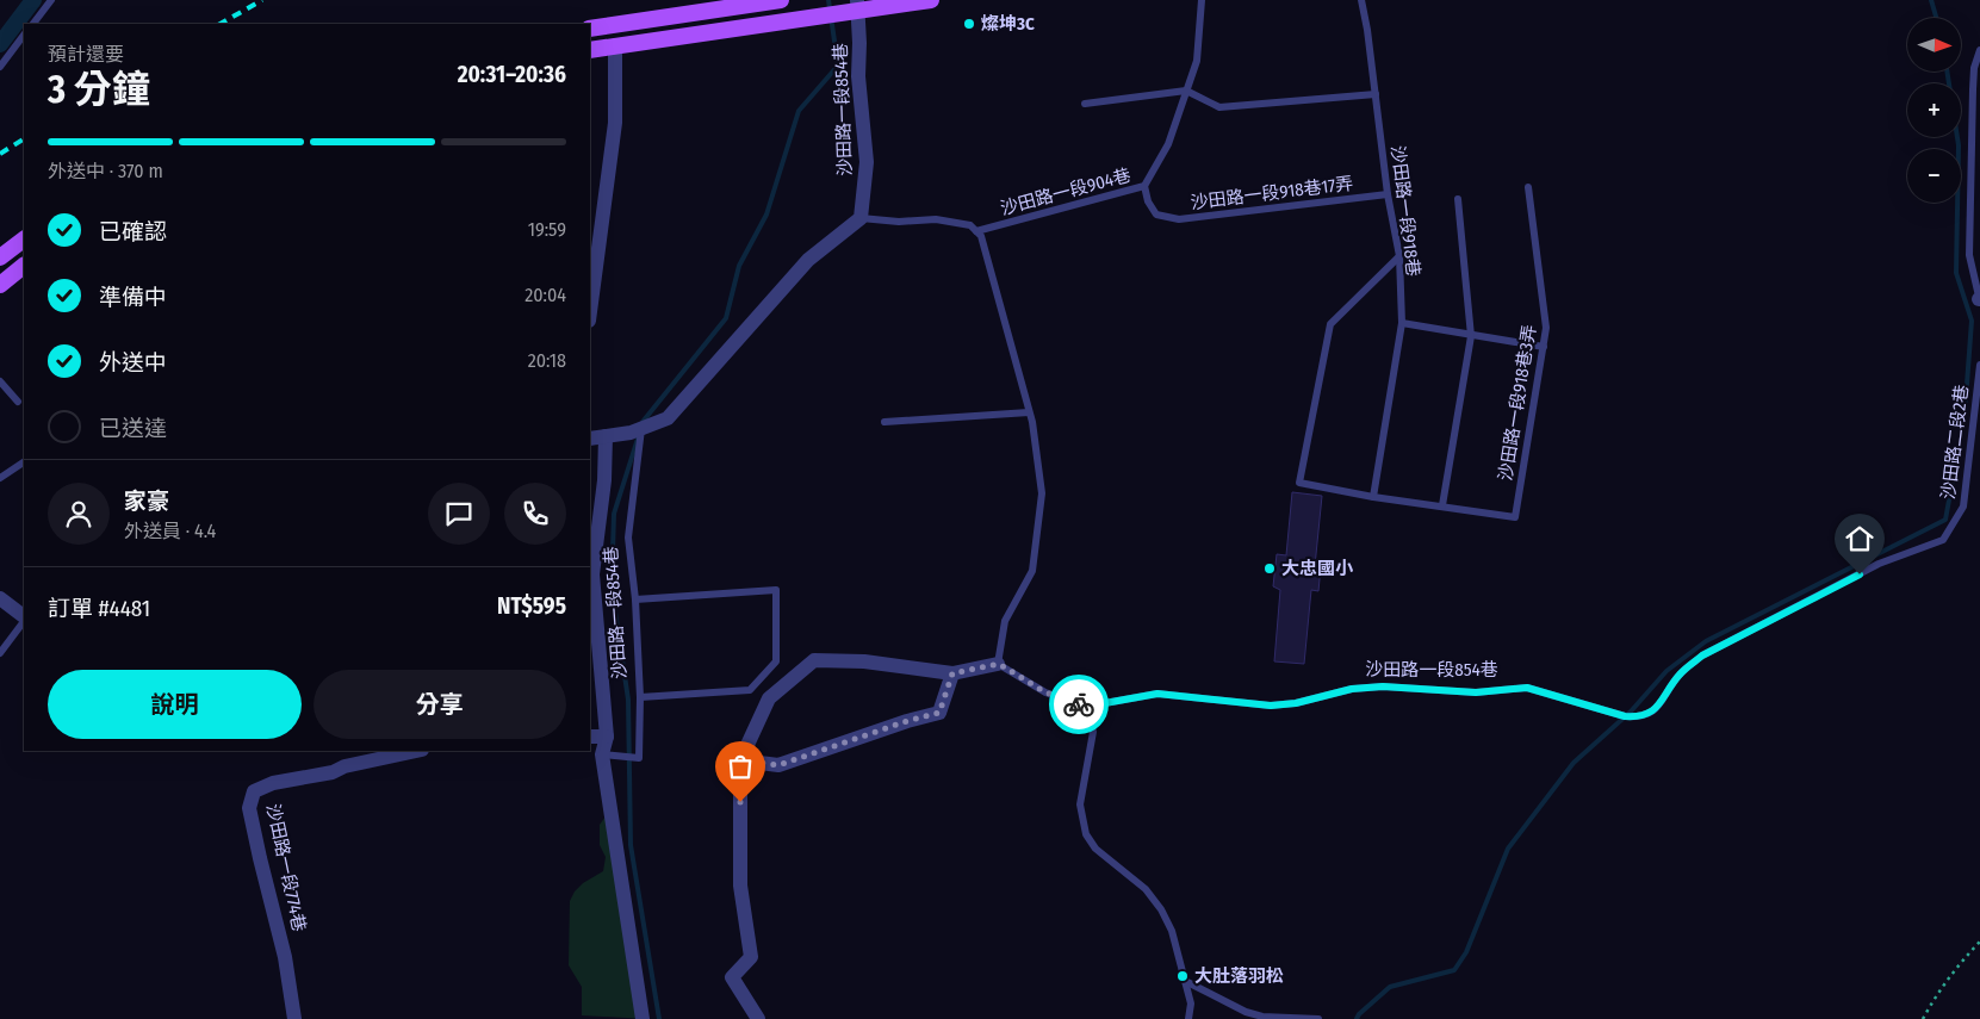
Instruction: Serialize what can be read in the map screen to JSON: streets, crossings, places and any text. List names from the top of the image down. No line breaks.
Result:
{"streets":{"street":["沙田路一段854巷","沙田路一段774巷"],"lane":["沙田路一段904巷","沙田路一段918巷17弄","沙田路一段918巷","沙田路一段918巷3弄","沙田路二段2巷"]},"crossings":[["沙田路一段854巷","沙田路二段2巷"],["沙田路一段904巷","沙田路一段918巷17弄"],["沙田路一段918巷17弄","沙田路一段918巷"]],"places":["燦坤3C","大忠國小","大肚落羽松"],"north":"right","page":{"map_buttons":["+","−"],"heading":["3 分鐘","預計還要","20:31–20:36"],"panel":["家豪","外送員 · 4.4","訂單 #4481","NT$595"],"bar":"外送中 · 370 m","list":[["已確認","19:59"],["準備中","20:04"],["外送中","20:18"],"已送達"],"buttons":["說明","分享"]}}
